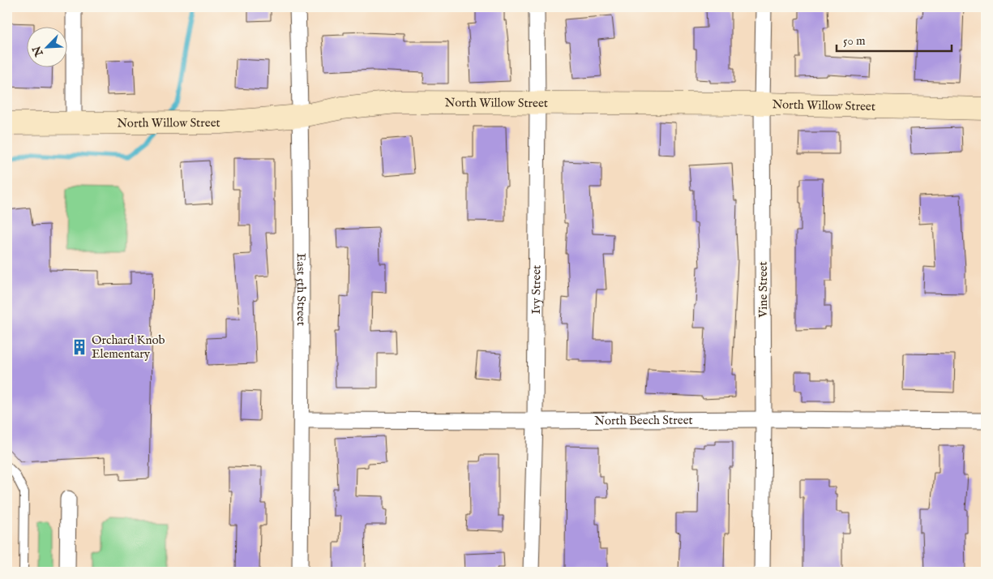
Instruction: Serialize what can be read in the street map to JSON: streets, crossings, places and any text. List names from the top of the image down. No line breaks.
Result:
{"streets":{"main road":["North Willow Street"],"street":["East 5th Street","Ivy Street","Vine Street","North Beech Street"]},"crossings":[["North Willow Street","East 5th Street"],["North Willow Street","Ivy Street"],["North Willow Street","Vine Street"],["East 5th Street","North Beech Street"],["Ivy Street","North Beech Street"],["Vine Street","North Beech Street"]],"places":{"building":["Orchard Knob Elementary"]},"scale_bar":"50 m","north":"bottom left"}
